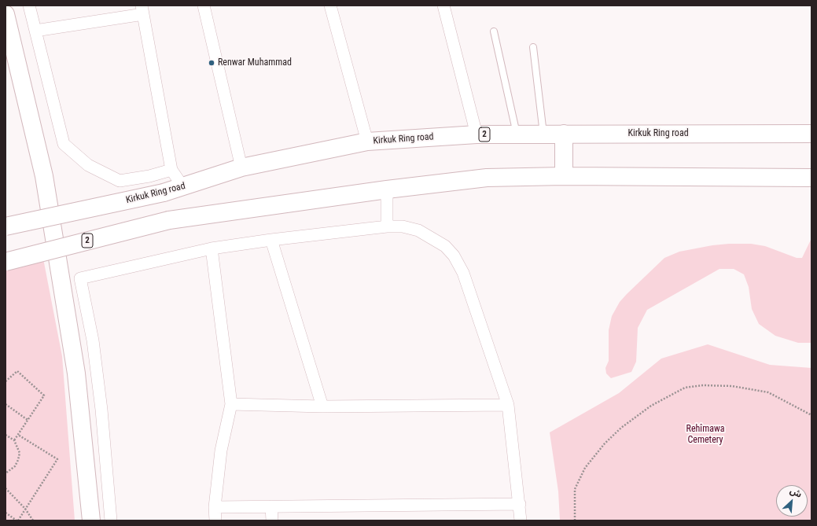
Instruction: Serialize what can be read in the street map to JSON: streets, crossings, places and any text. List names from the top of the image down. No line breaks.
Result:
{"streets":{"highway":["Kirkuk Ring road","2"]},"parks":["Rehîmawa Cemetery"],"places":["Renwar Muhammad"],"north":"top right"}
